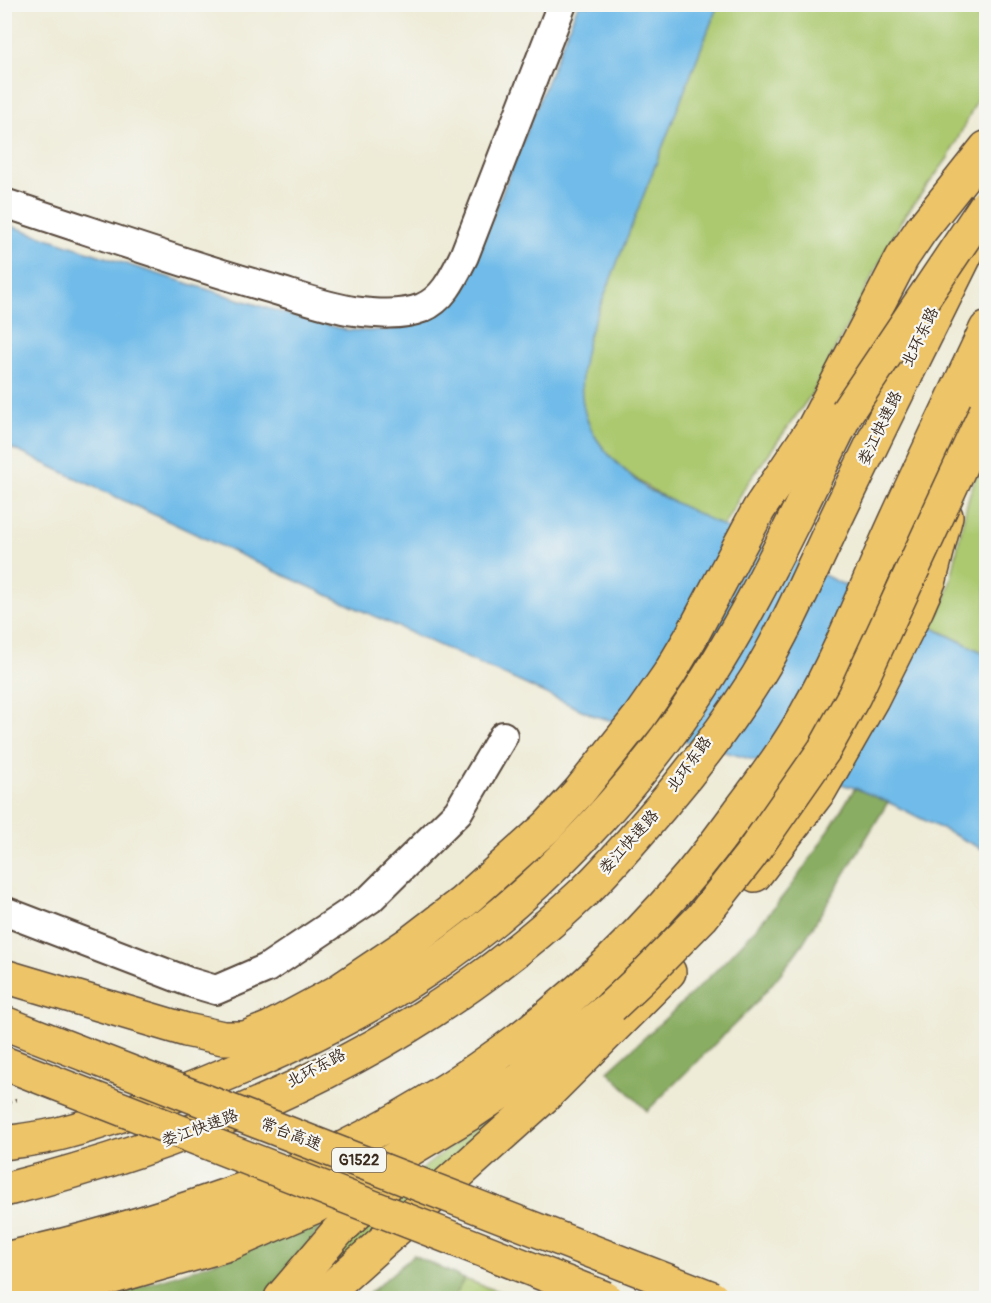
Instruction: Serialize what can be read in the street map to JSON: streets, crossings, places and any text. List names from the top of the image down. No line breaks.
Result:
{"streets":{"main road":["北环东路","娄江快速路","常台高速","G1522"]}}
